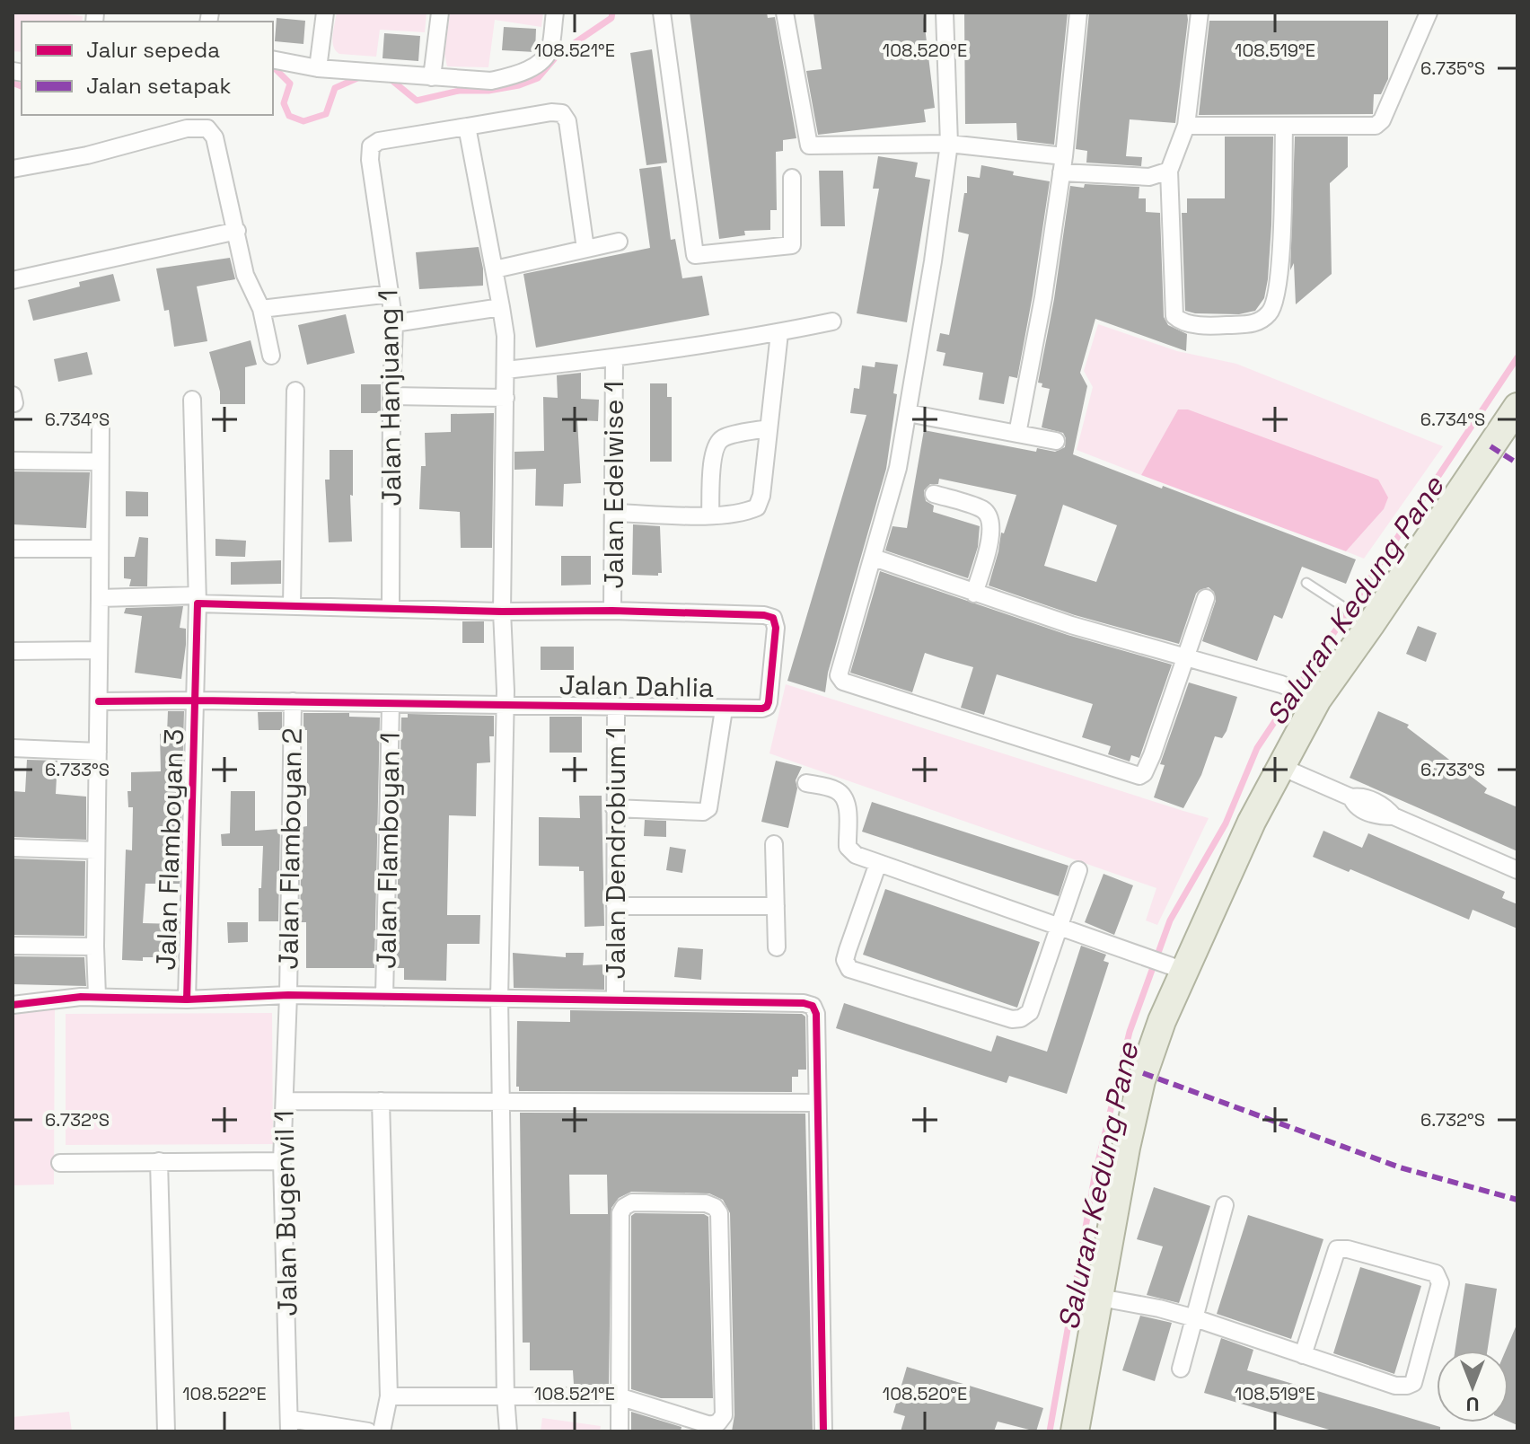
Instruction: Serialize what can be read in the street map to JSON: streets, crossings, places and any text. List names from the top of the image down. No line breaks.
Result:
{"streets":{"street":["Jalan Hanjuang 1","Jalan Edelwise 1","Jalan Dahlia","Jalan Flamboyan 2","Jalan Flamboyan 3","Jalan Flamboyan 1","Jalan Dendrobium 1","Jalan Bugenvil 1"]},"crossings":[["Jalan Edelwise 1","Jalan Dahlia"],["Jalan Dahlia","Jalan Flamboyan 2"],["Jalan Dahlia","Jalan Flamboyan 3"],["Jalan Dahlia","Jalan Flamboyan 1"],["Jalan Dahlia","Jalan Dendrobium 1"],["Jalan Flamboyan 2","Jalan Bugenvil 1"]],"water":["Saluran Kedung Pane"],"legend":["Jalur sepeda","Jalan setapak"],"north":"bottom","coordinates":["108.521°E","108.520°E","108.519°E","6.735°S","6.734°S","6.733°S","6.732°S","108.522°E"]}
